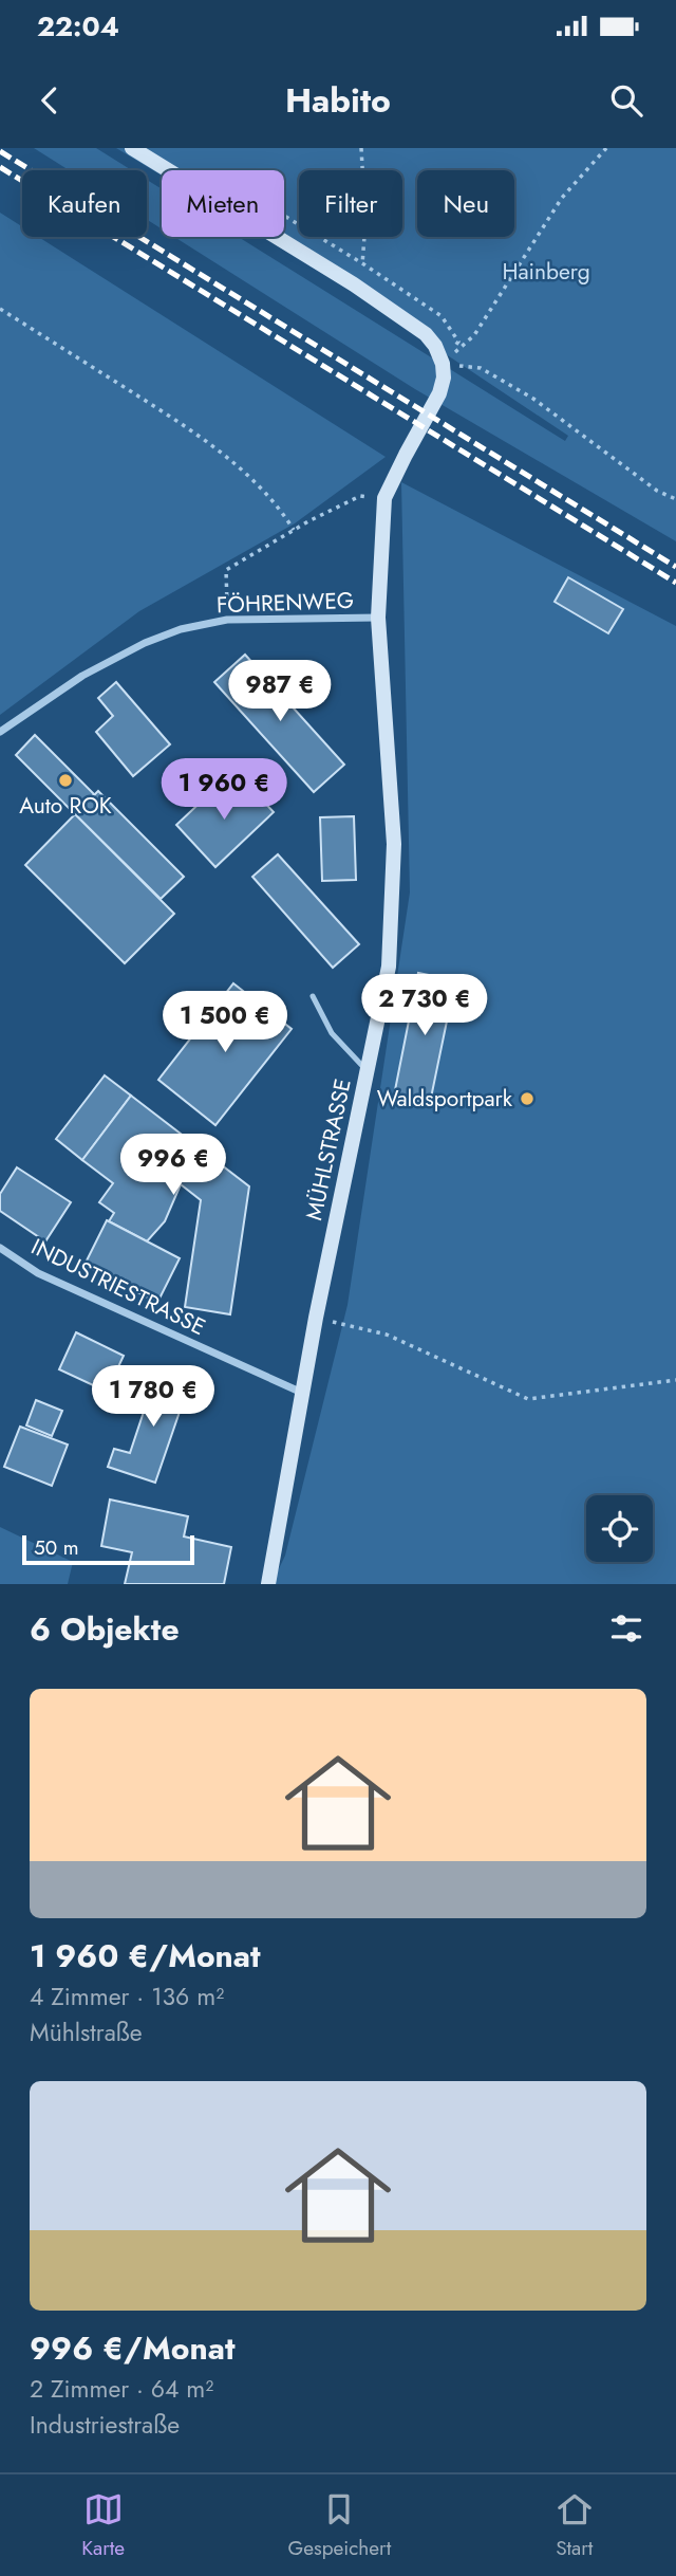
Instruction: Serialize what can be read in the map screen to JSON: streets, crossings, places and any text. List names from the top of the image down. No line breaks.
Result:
{"streets":{"street":["FÖHRENWEG","MÜHLSTRASSE","INDUSTRIESTRASSE"]},"crossings":[["FÖHRENWEG","MÜHLSTRASSE"],["MÜHLSTRASSE","INDUSTRIESTRASSE"]],"parks":["Hainberg"],"places":["Auto ROK","Waldsportpark"],"scale_bar":"50 m","page":{"status":"22:04","header":"Habito","chip":["Kaufen","Mieten","Filter","Neu"],"price":["987 €","1 960 €","2 730 €","1 500 €","996 €","1 780 €"],"scale":"50 m","heading":"6 Objekte","list":[{"name":"1 960 €/Monat","note":"4 Zimmer · 136 m² · Mühlstraße"},{"name":"996 €/Monat","note":"2 Zimmer · 64 m² · Industriestraße"}],"tabs":["Karte","Gespeichert","Start"]}}
